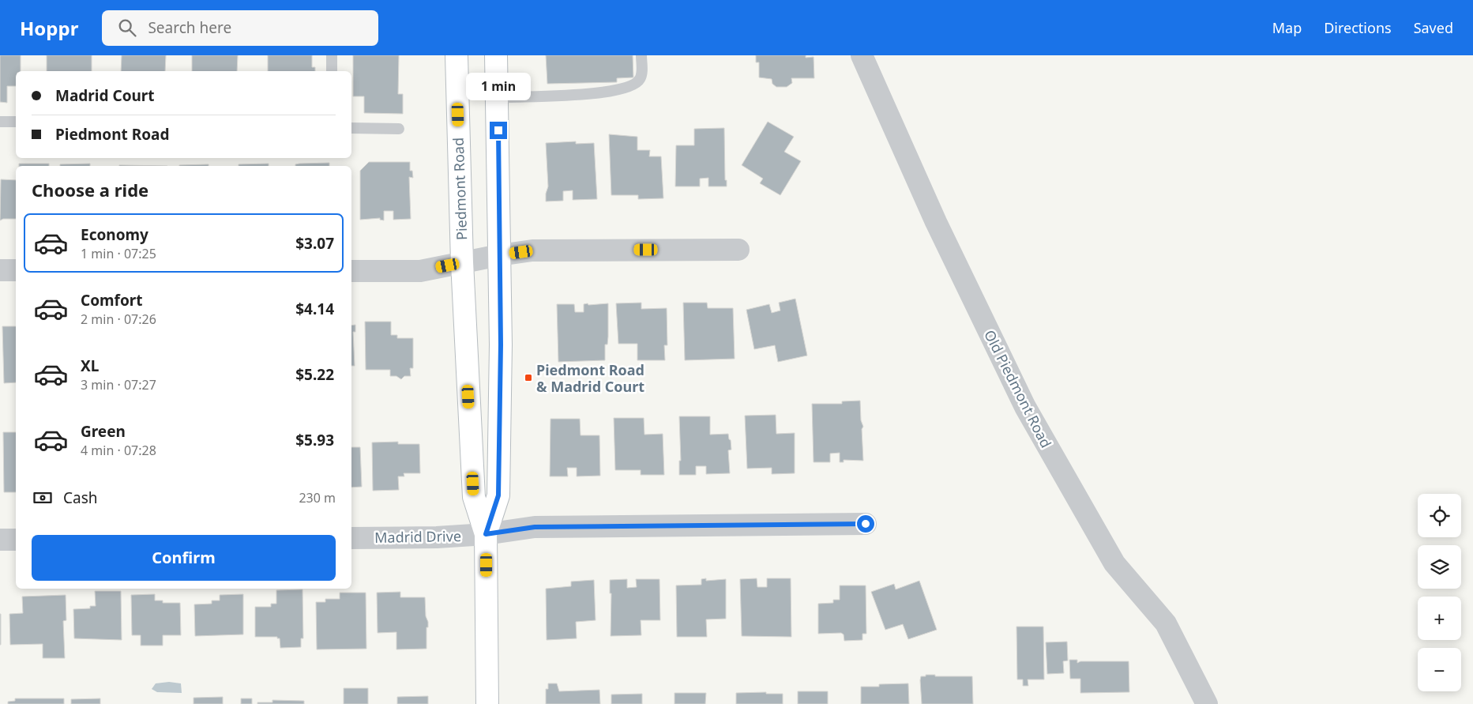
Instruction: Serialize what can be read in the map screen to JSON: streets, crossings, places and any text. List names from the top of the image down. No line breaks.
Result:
{"streets":{"main road":["Piedmont Road"],"street":["Old Piedmont Road","Madrid Drive"]},"crossings":[["Piedmont Road","Madrid Drive"]],"places":{"transit":["Piedmont Road & Madrid Court"]},"page":{"header":"Hoppr","search":"Search here","nav":["Map","Directions","Saved"],"banner":["Madrid Court","Piedmont Road"],"bubble":"1 min","heading":"Choose a ride","list":[{"name":"Economy","note":"1 min · 07:25","value":"$3.07"},{"name":"Comfort","note":"2 min · 07:26","value":"$4.14"},{"name":"XL","note":"3 min · 07:27","value":"$5.22"},{"name":"Green","note":"4 min · 07:28","value":"$5.93"}],"pay":["Cash","230 m"],"map_buttons":["+","−"],"buttons":"Confirm"}}
